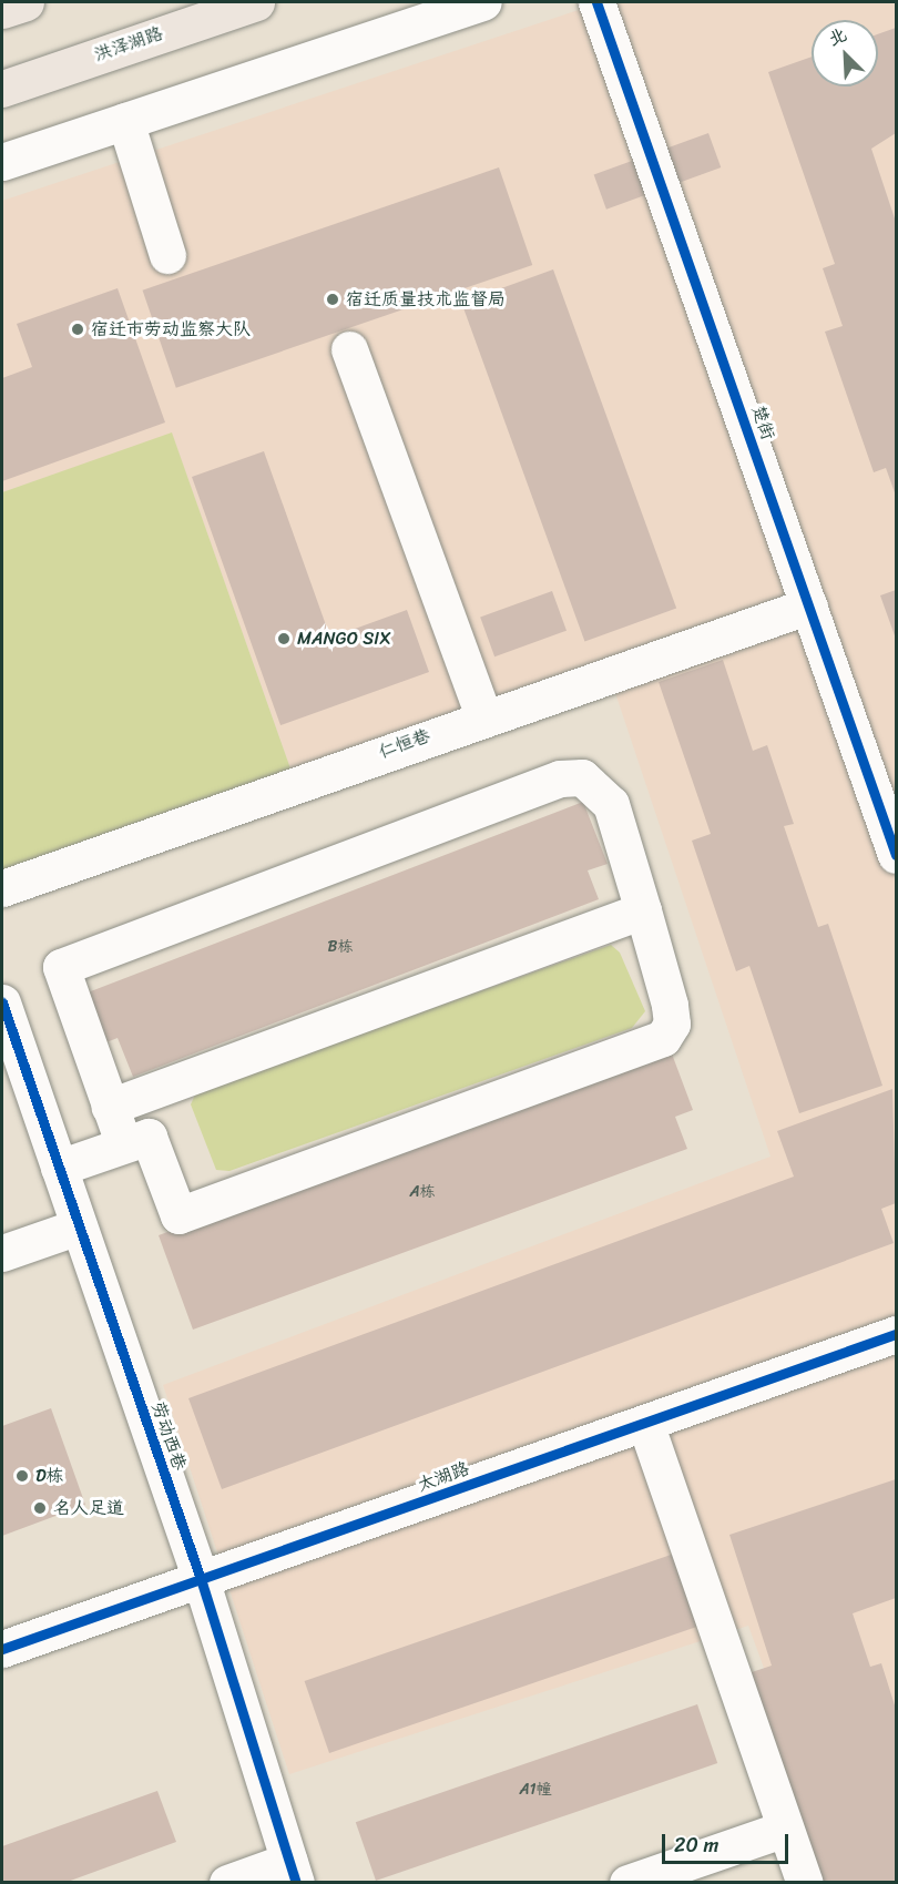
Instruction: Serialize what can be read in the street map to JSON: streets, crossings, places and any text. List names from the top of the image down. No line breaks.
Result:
{"streets":{"main road":["洪泽湖路"],"street":["楚街","仁恒巷","劳动西巷","太湖路"]},"crossings":[["楚街","仁恒巷"],["劳动西巷","太湖路"]],"places":["宿迁质量技术监督局","宿迁市劳动监察大队","MANGO SIX","D栋","名人足道"],"house_numbers":["B栋","A栋","A1幢"],"scale_bar":"20 m","north":"top left"}
